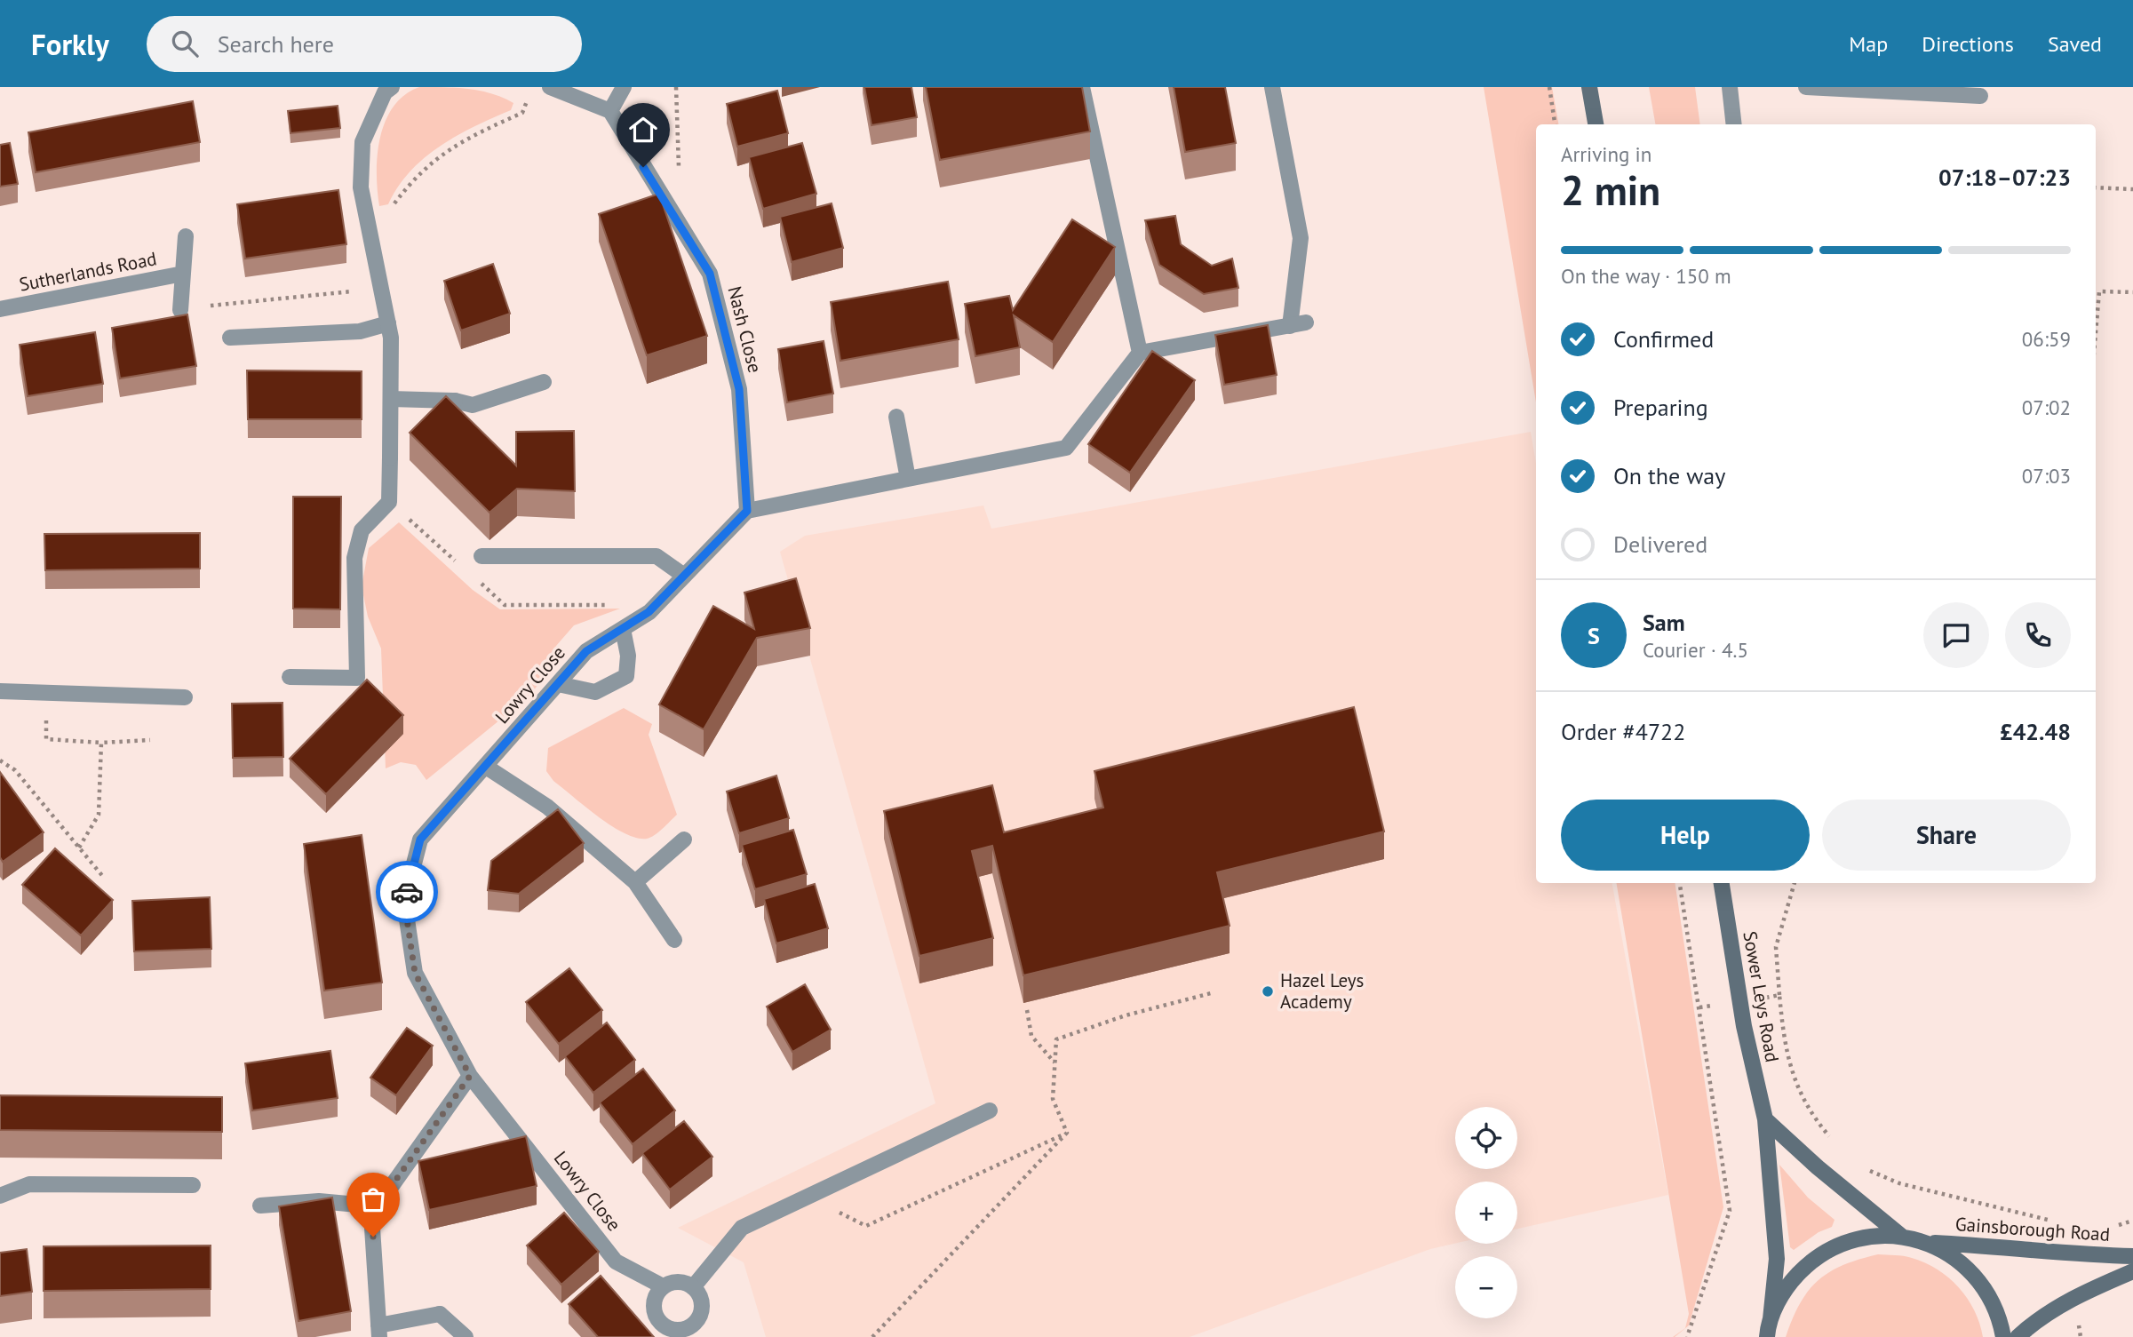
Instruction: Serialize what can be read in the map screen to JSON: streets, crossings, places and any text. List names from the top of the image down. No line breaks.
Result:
{"streets":{"street":["Sutherlands Road","Nash Close","Lowry Close","Sower Leys Road","Gainsborough Road"]},"crossings":[["Nash Close","Lowry Close"]],"places":["Hazel Leys Academy"],"page":{"header":"Forkly","search":"Search here","nav":["Map","Directions","Saved"],"heading":["2 min","Arriving in","07:18–07:23"],"panel":["Sam","Courier · 4.5","Order #4722","£42.48"],"bar":"On the way · 150 m","list":[["Confirmed","06:59"],["Preparing","07:02"],["On the way","07:03"],"Delivered"],"round":"S","buttons":["Help","Share"],"map_buttons":["+","−"]}}
